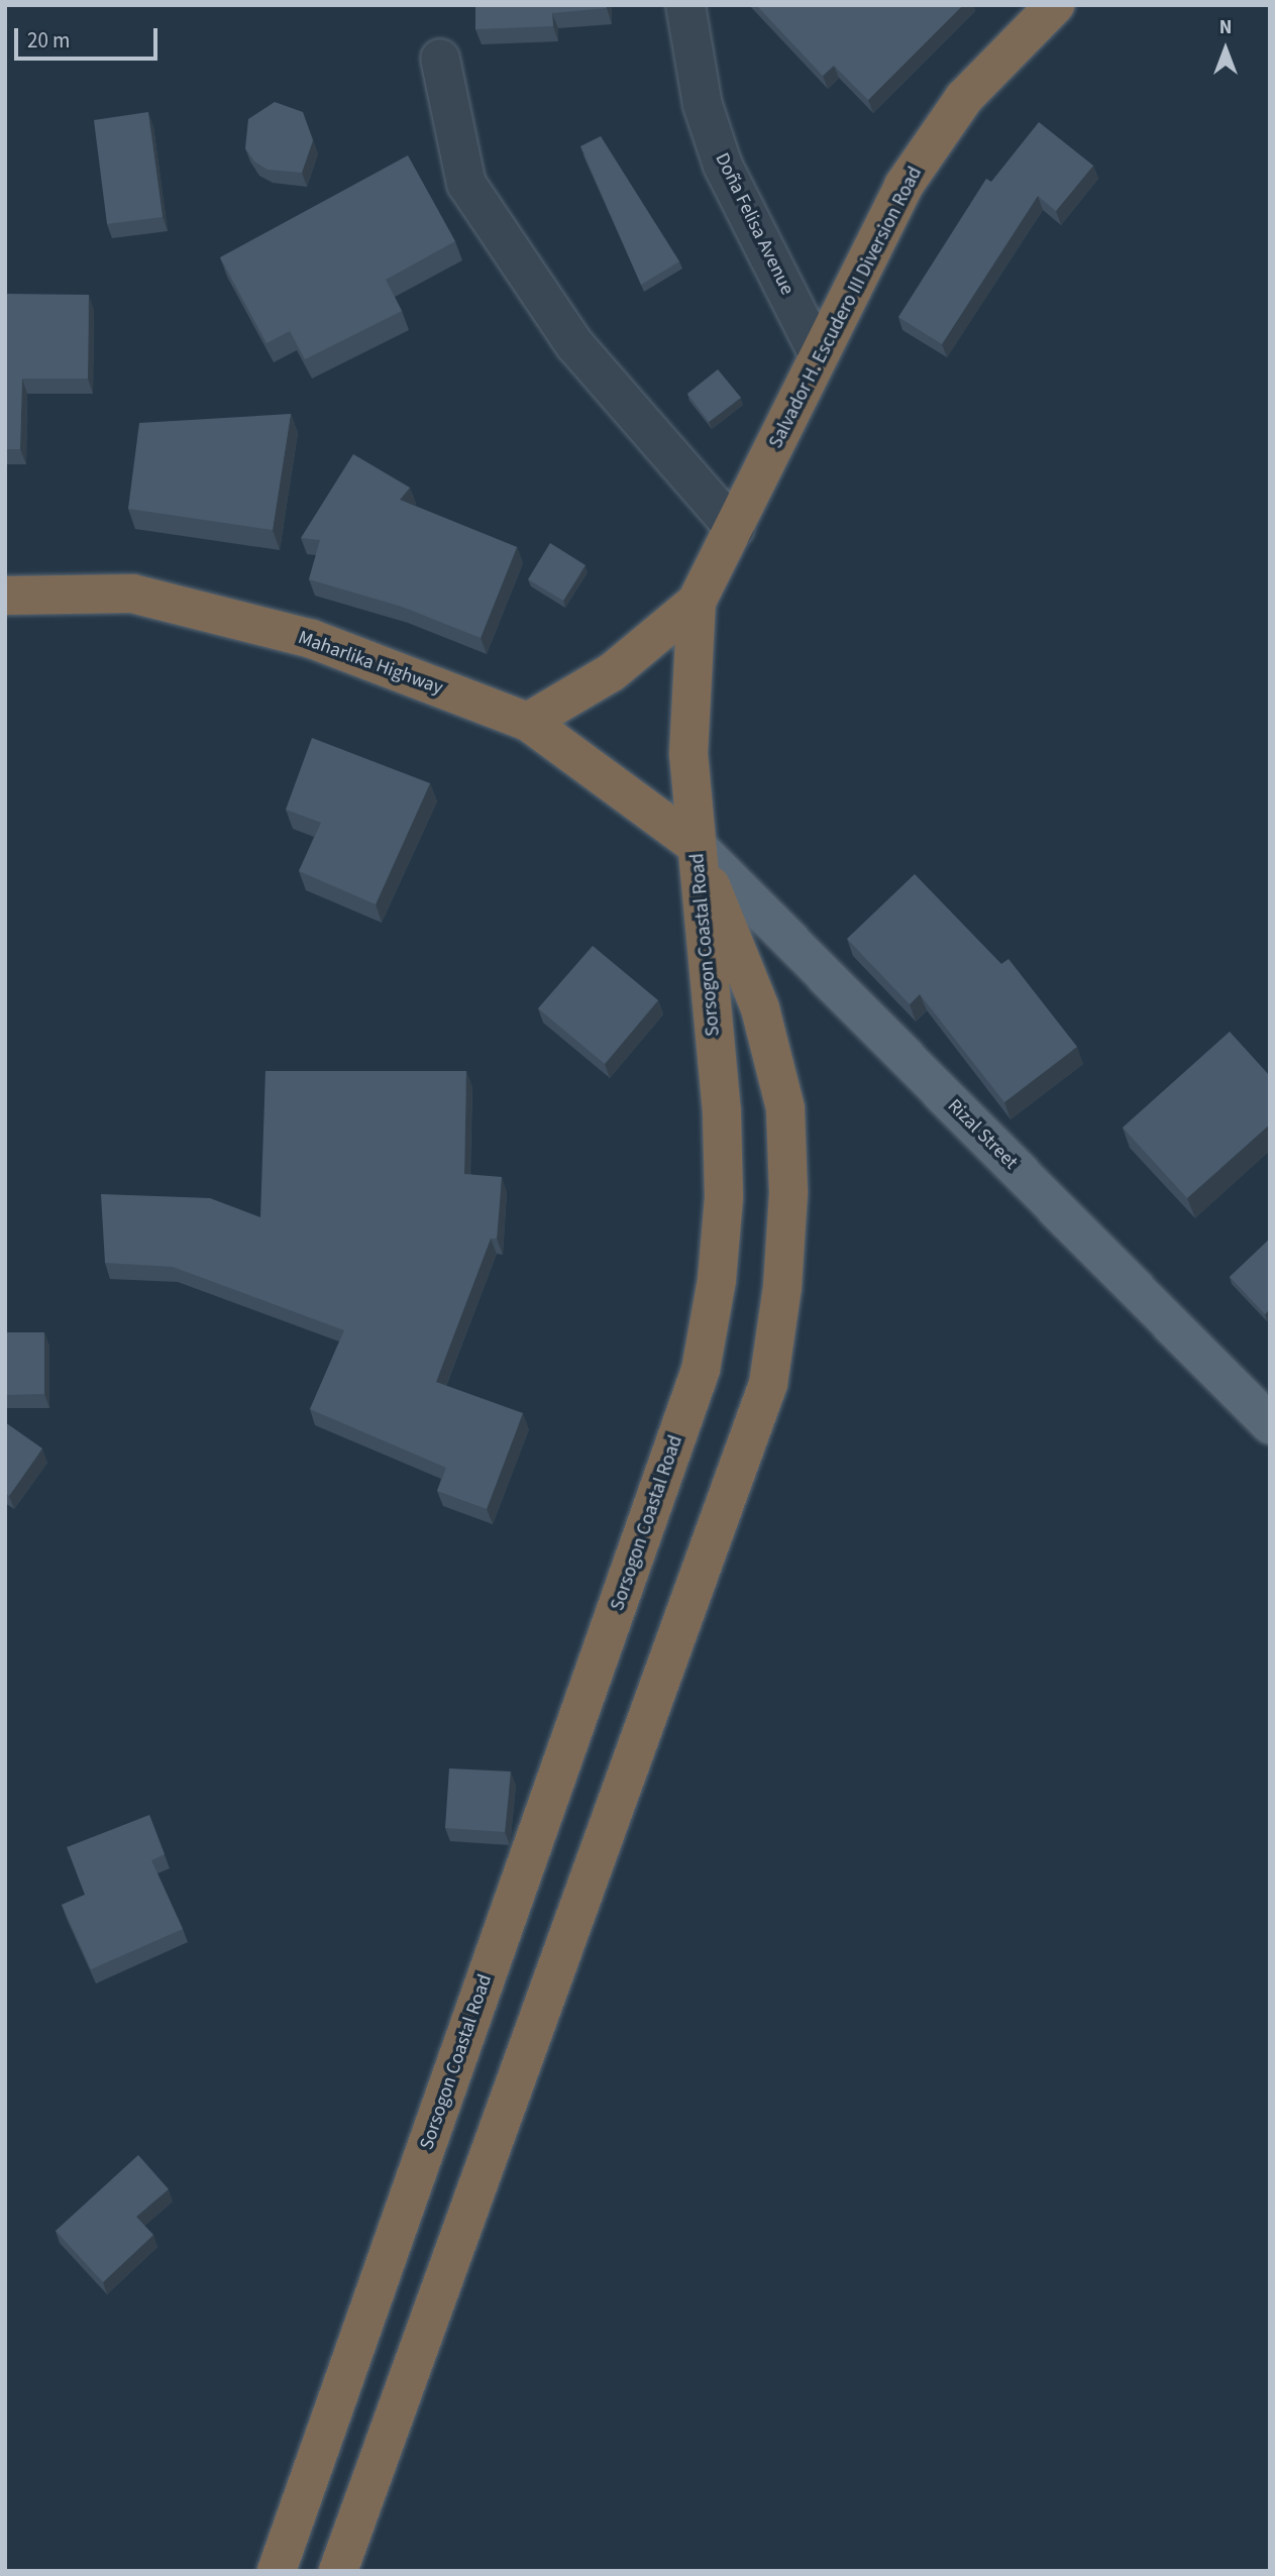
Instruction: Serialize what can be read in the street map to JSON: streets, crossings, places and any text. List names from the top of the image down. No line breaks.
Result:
{"streets":{"highway":["Salvador H. Escudero III Diversion Road","Maharlika Highway","Sorsogon Coastal Road"],"main road":["Rizal Street"],"street":["Doña Felisa Avenue"]},"crossings":[["Doña Felisa Avenue","Salvador H. Escudero III Diversion Road"],["Salvador H. Escudero III Diversion Road","Maharlika Highway"],["Salvador H. Escudero III Diversion Road","Sorsogon Coastal Road"],["Salvador H. Escudero III Diversion Road","Rizal Street"],["Maharlika Highway","Sorsogon Coastal Road"],["Maharlika Highway","Rizal Street"],["Sorsogon Coastal Road","Rizal Street"]],"scale_bar":"20 m","north":"top"}
